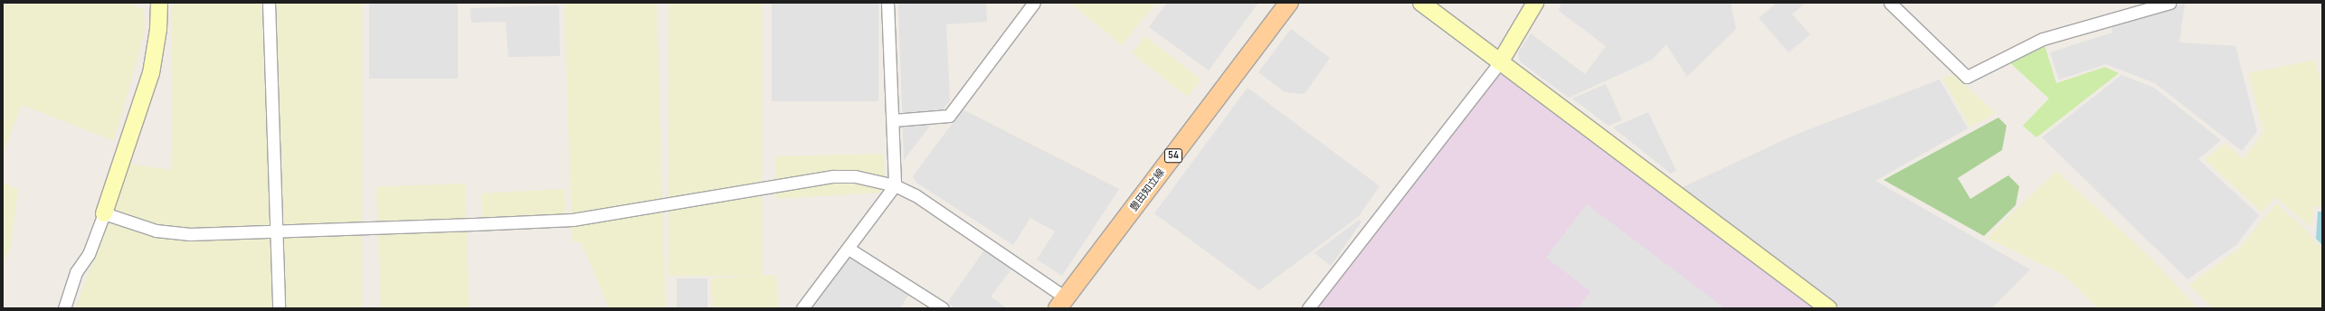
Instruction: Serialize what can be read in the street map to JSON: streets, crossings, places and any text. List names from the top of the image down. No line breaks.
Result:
{"streets":{"main road":["54","豊田知立線"]}}
